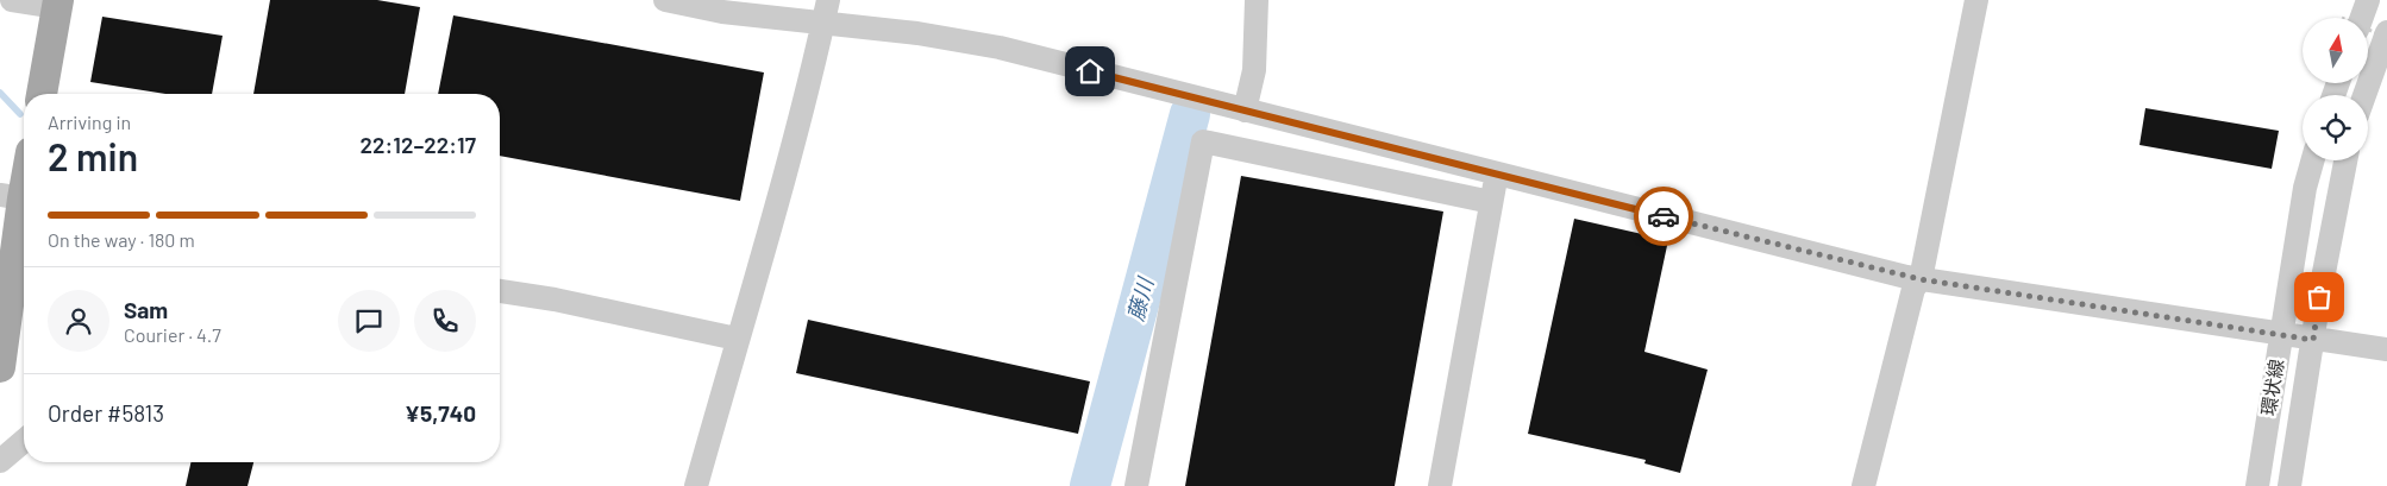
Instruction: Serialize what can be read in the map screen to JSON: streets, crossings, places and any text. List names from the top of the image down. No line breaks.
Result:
{"streets":{"street":["環状線"]},"water":["藤川"],"north":"top","page":{"heading":["2 min","Arriving in","22:12–22:17"],"panel":["Sam","Courier · 4.7","Order #5813","¥5,740"],"bar":"On the way · 180 m"}}
